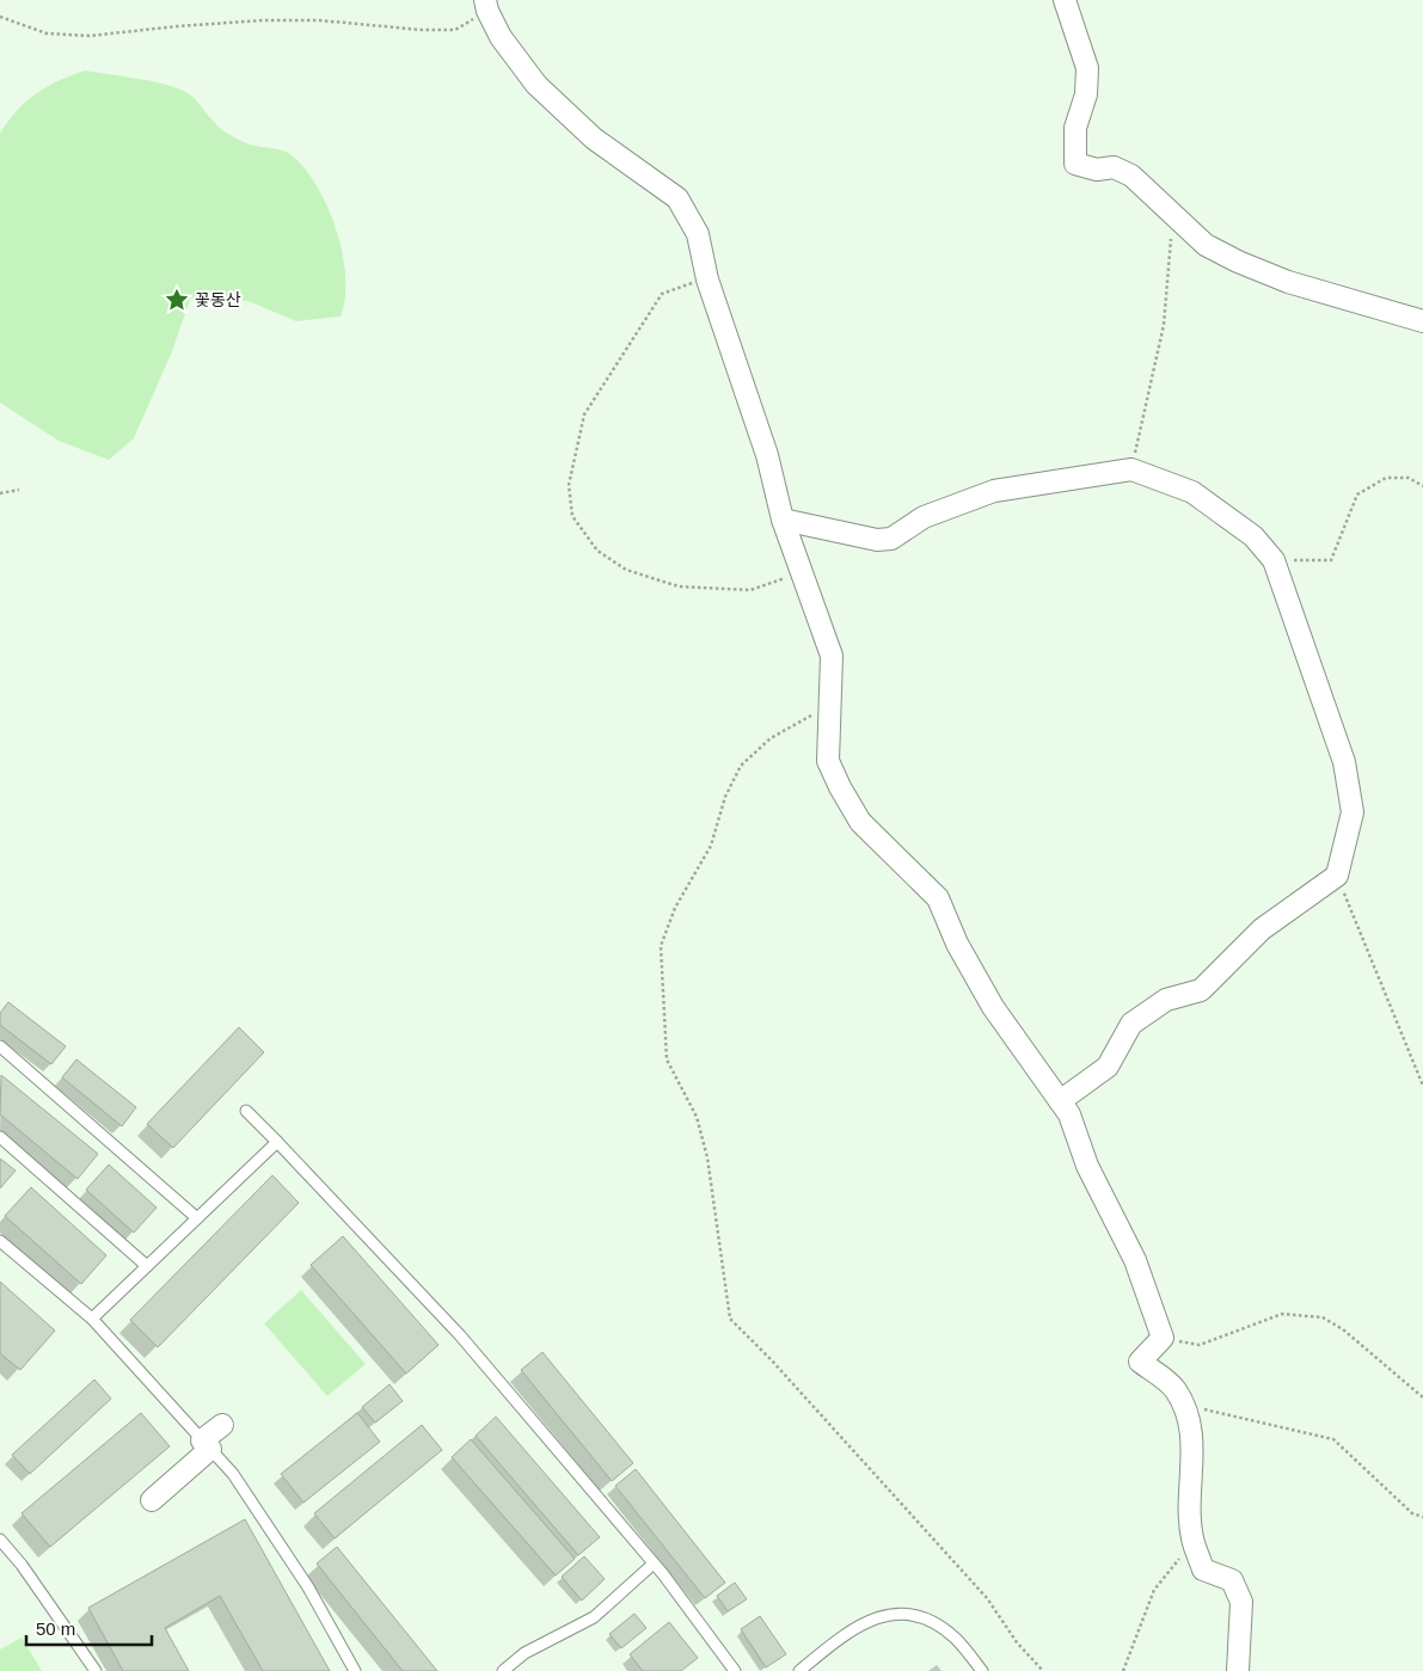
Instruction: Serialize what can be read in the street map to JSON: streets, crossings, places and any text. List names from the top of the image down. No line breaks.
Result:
{"places":{"place":["꽃동산"]},"scale_bar":"50 m"}
